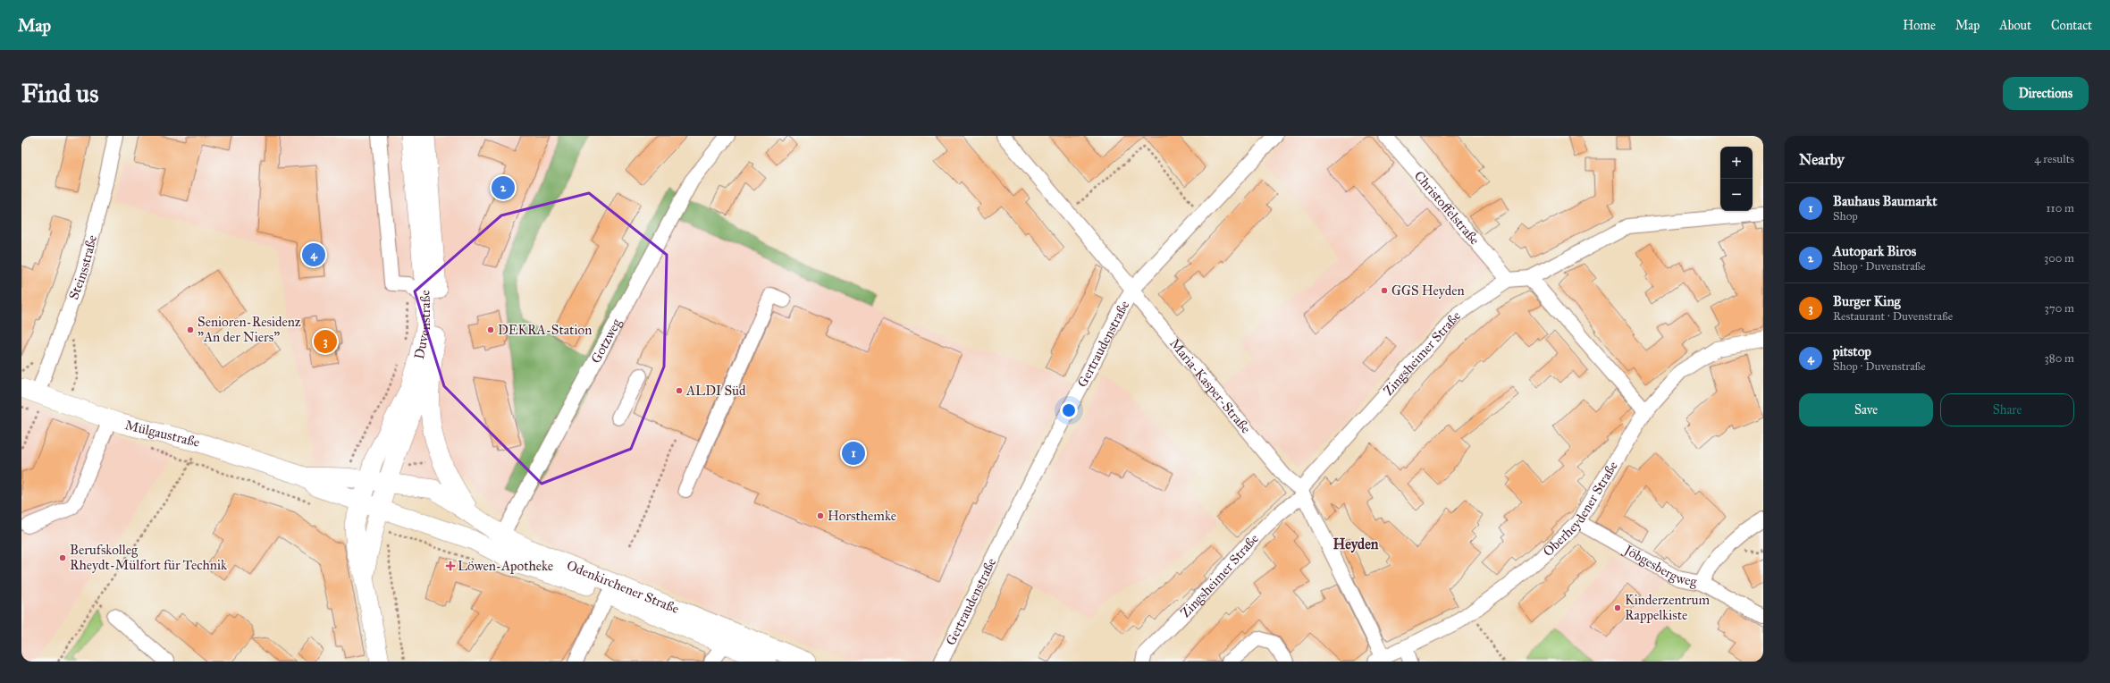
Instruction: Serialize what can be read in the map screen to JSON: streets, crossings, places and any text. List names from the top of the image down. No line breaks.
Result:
{"streets":{"main road":["Duvenstraße","Mülgaustraße","Odenkirchener Straße"],"street":["Christoffelstraße","Steinsstraße","Gotzweg","Gertraudenstraße","Zingsheimer Straße","Maria-Kasper-Straße","Oberheydener Straße","Jöbgesbergweg"]},"crossings":[["Christoffelstraße","Zingsheimer Straße"],["Steinsstraße","Mülgaustraße"],["Duvenstraße","Mülgaustraße"],["Duvenstraße","Odenkirchener Straße"],["Gotzweg","Odenkirchener Straße"],["Gertraudenstraße","Maria-Kasper-Straße"],["Zingsheimer Straße","Maria-Kasper-Straße"],["Maria-Kasper-Straße","Oberheydener Straße"],["Mülgaustraße","Odenkirchener Straße"],["Oberheydener Straße","Jöbgesbergweg"]],"districts":["Heyden"],"places":{"other":["GGS Heyden","Senioren-Residenz \"An der Niers\"","DEKRA-Station","ALDI Süd","Horsthemke","Berufskolleg Rheydt-Mülfort für Technik","Kinderzentrum Rappelkiste"],"health":["Löwen-Apotheke"]},"page":{"header":"Map","nav":["Home","Map","About","Contact"],"buttons":["Directions",["Save","Share"]],"title":"Find us","heading":["Nearby","4 results"],"map_buttons":["+","−"],"pins":["2","4","3","1"],"list":[{"mark":"1","name":"Bauhaus Baumarkt","note":"Shop","value":"110 m"},{"mark":"2","name":"Autopark Biros","note":"Shop · Duvenstraße","value":"300 m"},{"mark":"3","name":"Burger King","note":"Restaurant · Duvenstraße","value":"370 m"},{"mark":"4","name":"pitstop","note":"Shop · Duvenstraße","value":"380 m"}]}}
